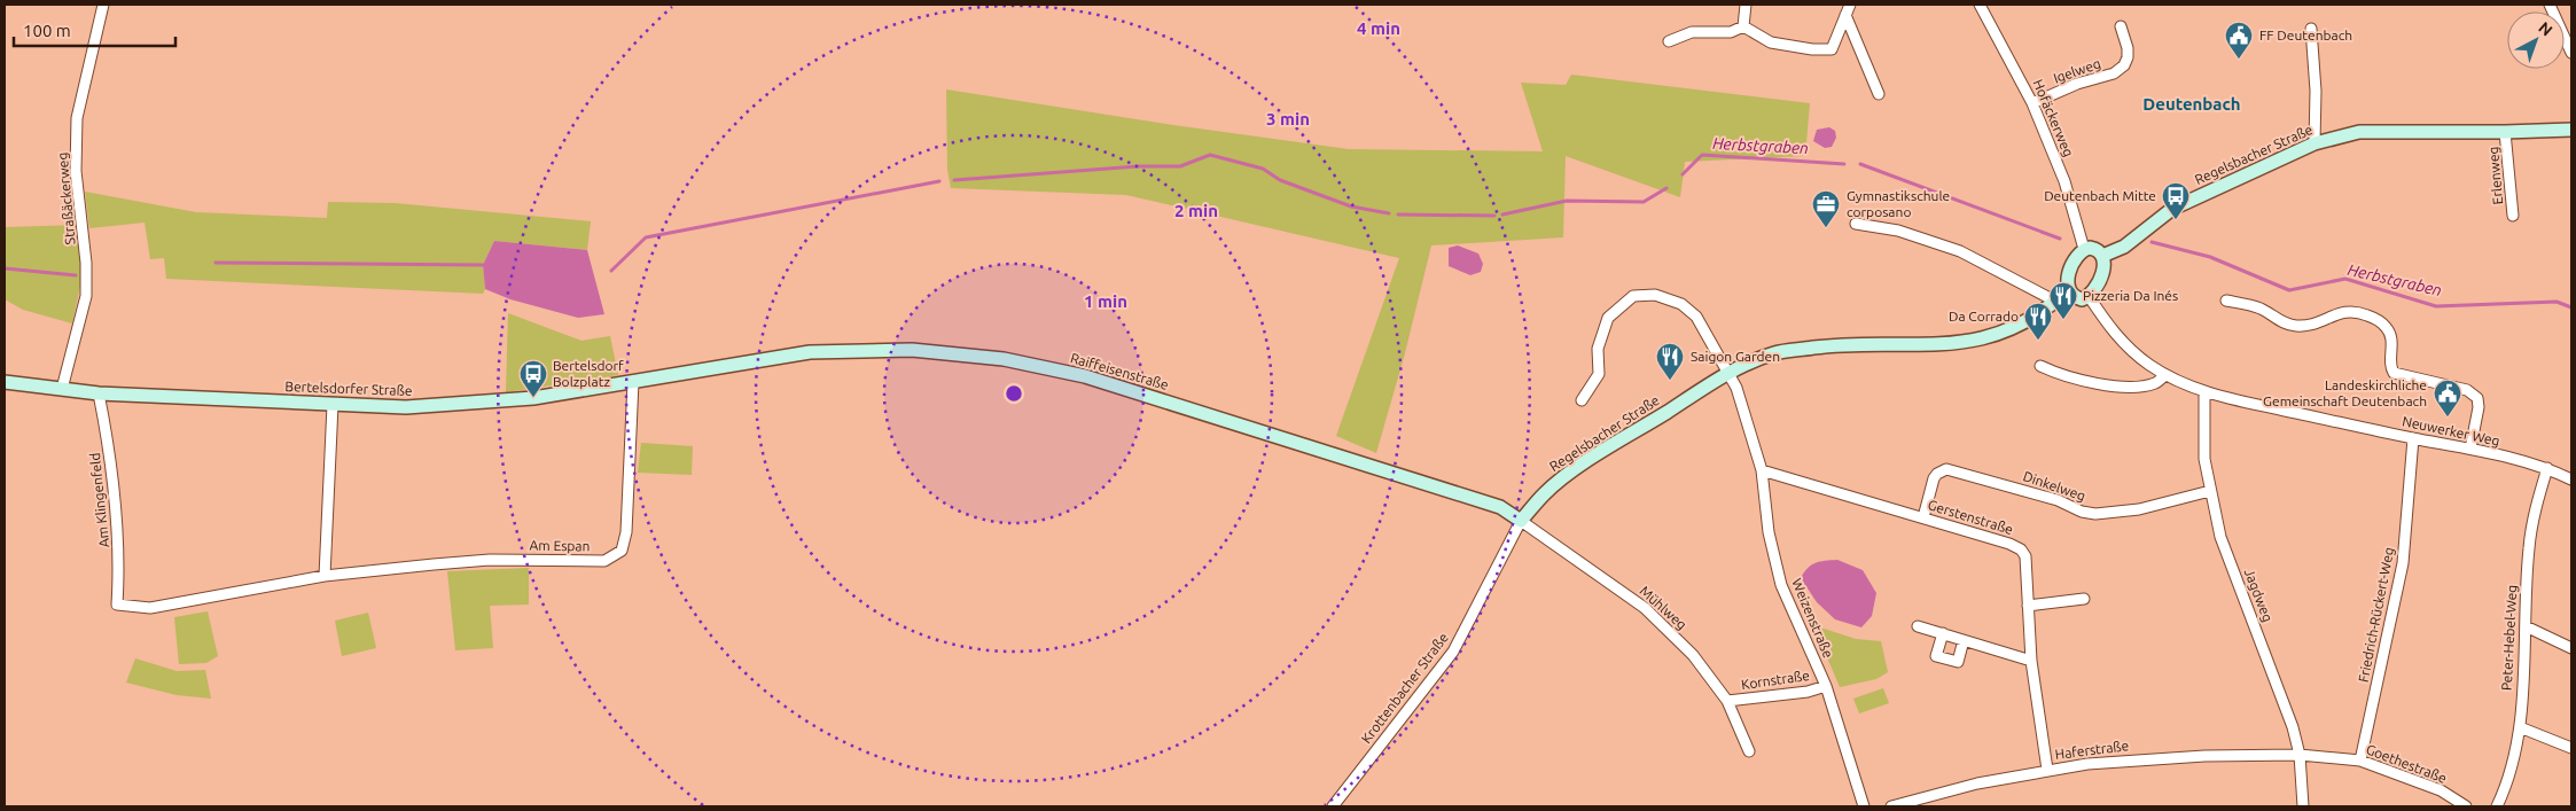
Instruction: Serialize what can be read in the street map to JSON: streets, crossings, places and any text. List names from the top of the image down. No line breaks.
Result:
{"streets":{"street":["Igelweg","Hofäckerweg","Regelsbacher Straße","Erlenweg","Straßäckerweg","Raiffeisenstraße","Bertelsdorfer Straße","Neuwerker Weg","Dinkelweg","Am Klingenfeld","Gerstenstraße","Am Espan","Jagdweg","Mühlweg","Friedrich-Rückert-Weg","Weizenstraße","Peter-Hebel-Weg","Kornstraße","Krottenbacher Straße","Haferstraße","Goethestraße"]},"crossings":[["Igelweg","Hofäckerweg"],["Hofäckerweg","Regelsbacher Straße"],["Hofäckerweg","Neuwerker Weg"],["Regelsbacher Straße","Erlenweg"],["Regelsbacher Straße","Raiffeisenstraße"],["Regelsbacher Straße","Neuwerker Weg"],["Regelsbacher Straße","Mühlweg"],["Regelsbacher Straße","Weizenstraße"],["Regelsbacher Straße","Krottenbacher Straße"],["Straßäckerweg","Bertelsdorfer Straße"],["Raiffeisenstraße","Bertelsdorfer Straße"],["Raiffeisenstraße","Mühlweg"],["Raiffeisenstraße","Krottenbacher Straße"],["Bertelsdorfer Straße","Am Klingenfeld"],["Bertelsdorfer Straße","Am Espan"],["Neuwerker Weg","Jagdweg"],["Neuwerker Weg","Friedrich-Rückert-Weg"],["Neuwerker Weg","Peter-Hebel-Weg"],["Dinkelweg","Gerstenstraße"],["Dinkelweg","Jagdweg"],["Am Klingenfeld","Am Espan"],["Gerstenstraße","Weizenstraße"],["Gerstenstraße","Haferstraße"],["Jagdweg","Haferstraße"],["Jagdweg","Goethestraße"],["Mühlweg","Kornstraße"],["Mühlweg","Krottenbacher Straße"],["Friedrich-Rückert-Weg","Goethestraße"],["Weizenstraße","Kornstraße"],["Haferstraße","Goethestraße"]],"districts":["Deutenbach"],"water":["Herbstgraben"],"places":{"public building":["FF Deutenbach","Landeskirchliche Gemeinschaft Deutenbach"],"bus stop":["Deutenbach Mitte","Bertelsdorf Bolzplatz"],"office":["Gymnastikschule corposano"],"restaurant":["Pizzeria Da Inés","Da Corrado","Saigon Garden"]},"scale_bar":"100 m","north":"top right","rings":["4 min","3 min","2 min","1 min"]}
